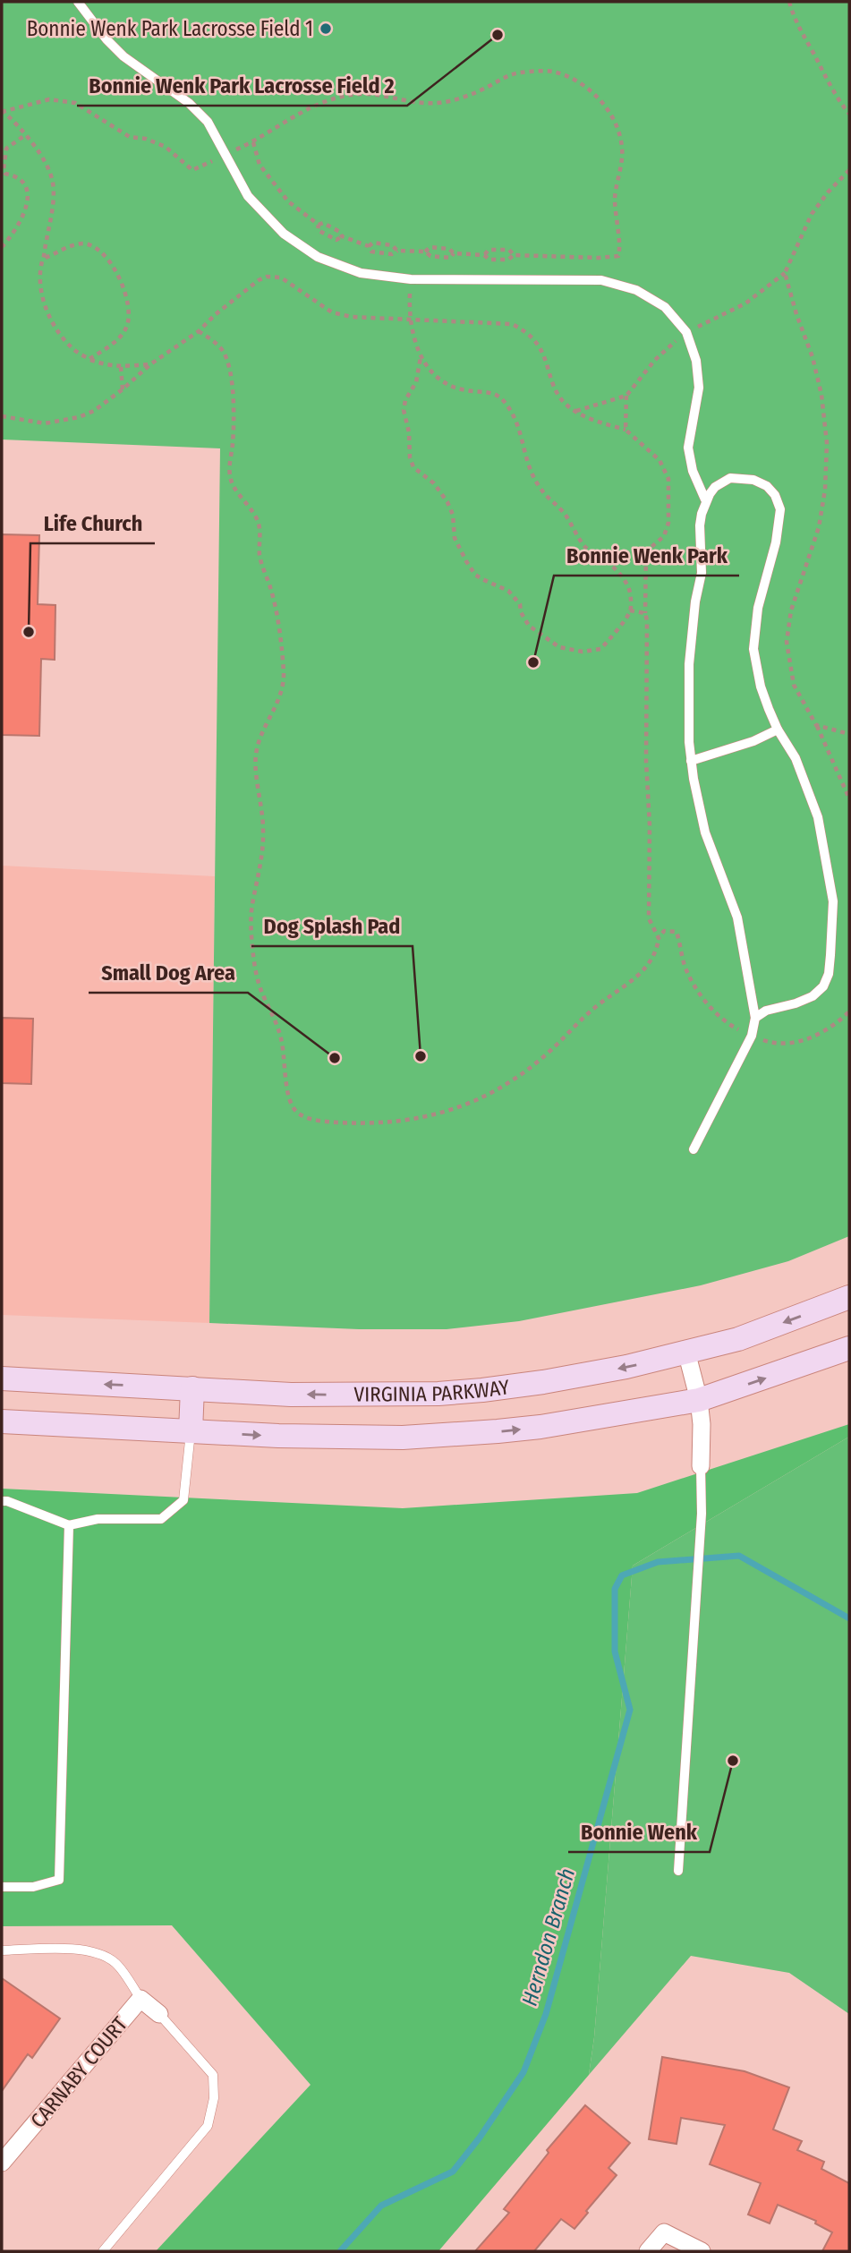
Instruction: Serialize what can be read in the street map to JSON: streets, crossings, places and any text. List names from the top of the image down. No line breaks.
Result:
{"streets":{"main road":["VIRGINIA PARKWAY"],"street":["CARNABY COURT"]},"water":["Herndon Branch"],"places":["Bonnie Wenk Park Lacrosse Field 1","Bonnie Wenk Park Lacrosse Field 2","Life Church","Bonnie Wenk Park","Dog Splash Pad","Small Dog Area","Bonnie Wenk"]}
